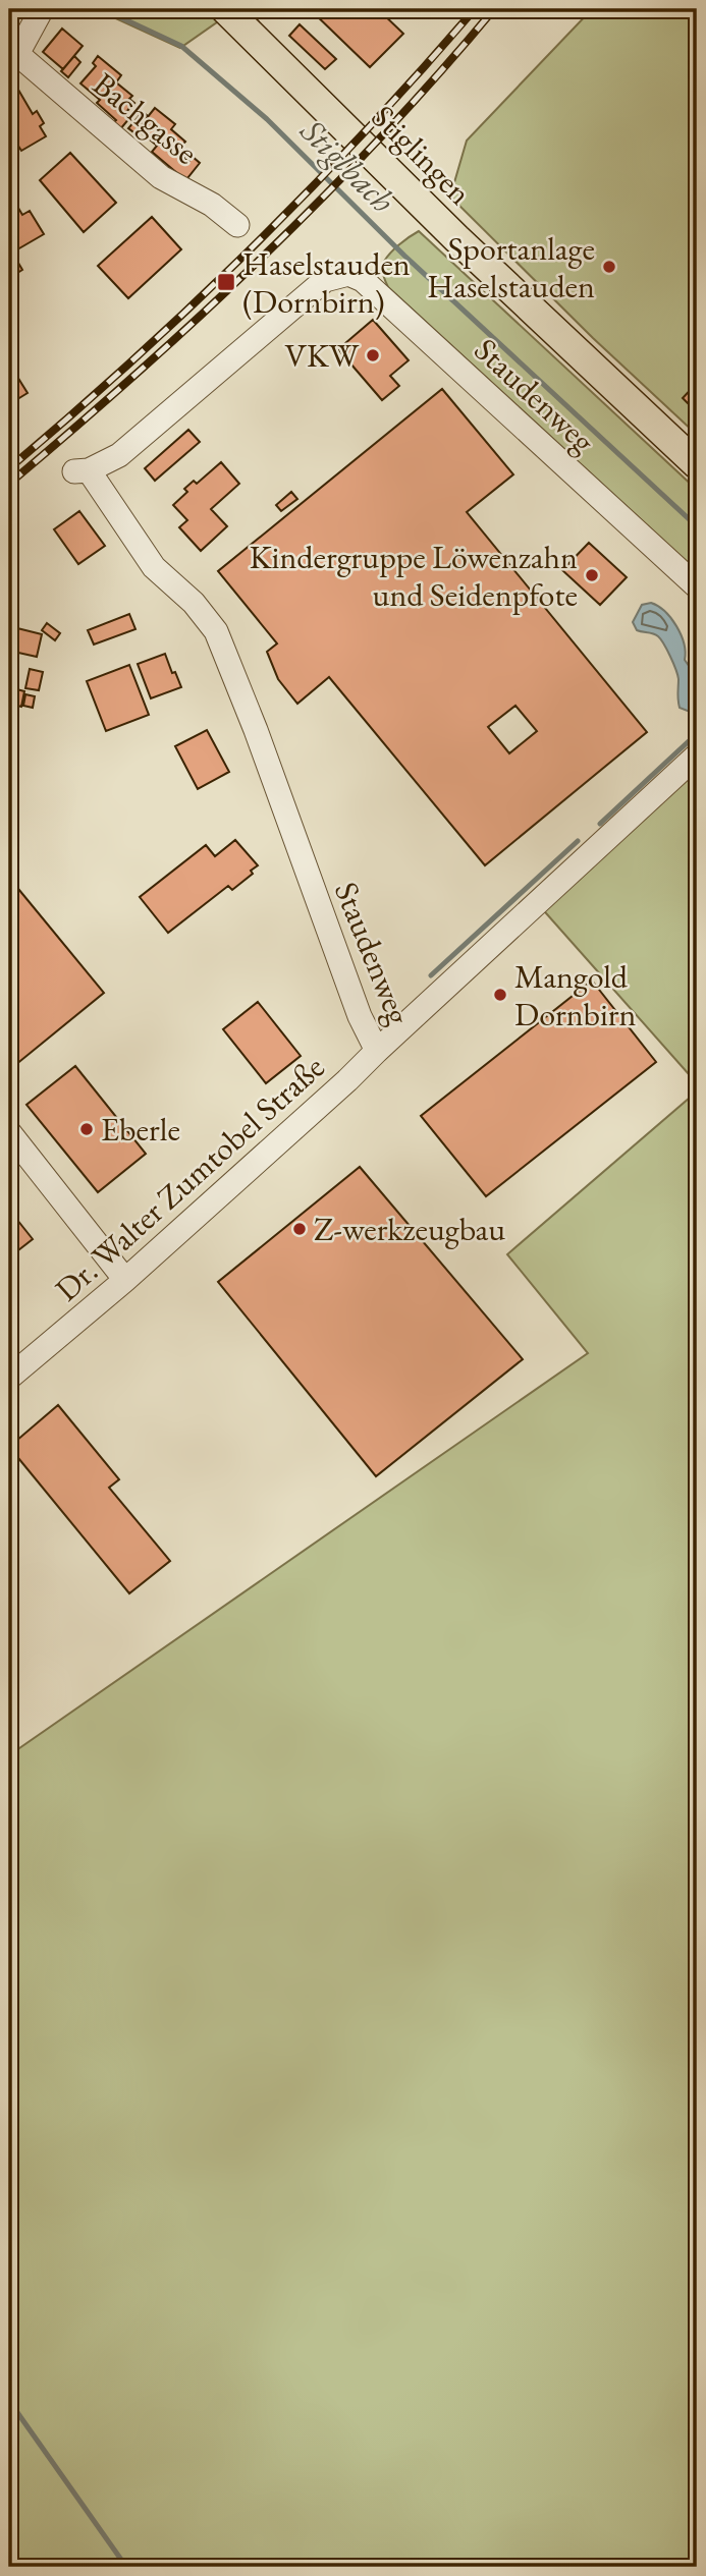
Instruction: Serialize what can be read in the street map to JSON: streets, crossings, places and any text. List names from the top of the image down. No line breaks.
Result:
{"streets":{"main road":["Stiglingen"],"street":["Bachgasse","Staudenweg","Dr. Walter Zumtobel Straße"]},"crossings":[["Staudenweg","Dr. Walter Zumtobel Straße"]],"water":["Stiglbach"],"places":{"other":["Sportanlage Haselstauden","VKW","Kindergruppe Löwenzahn und Seidenpfote","Mangold Dornbirn","Eberle","Z-werkzeugbau"],"transit":["Haselstauden (Dornbirn)"]}}
